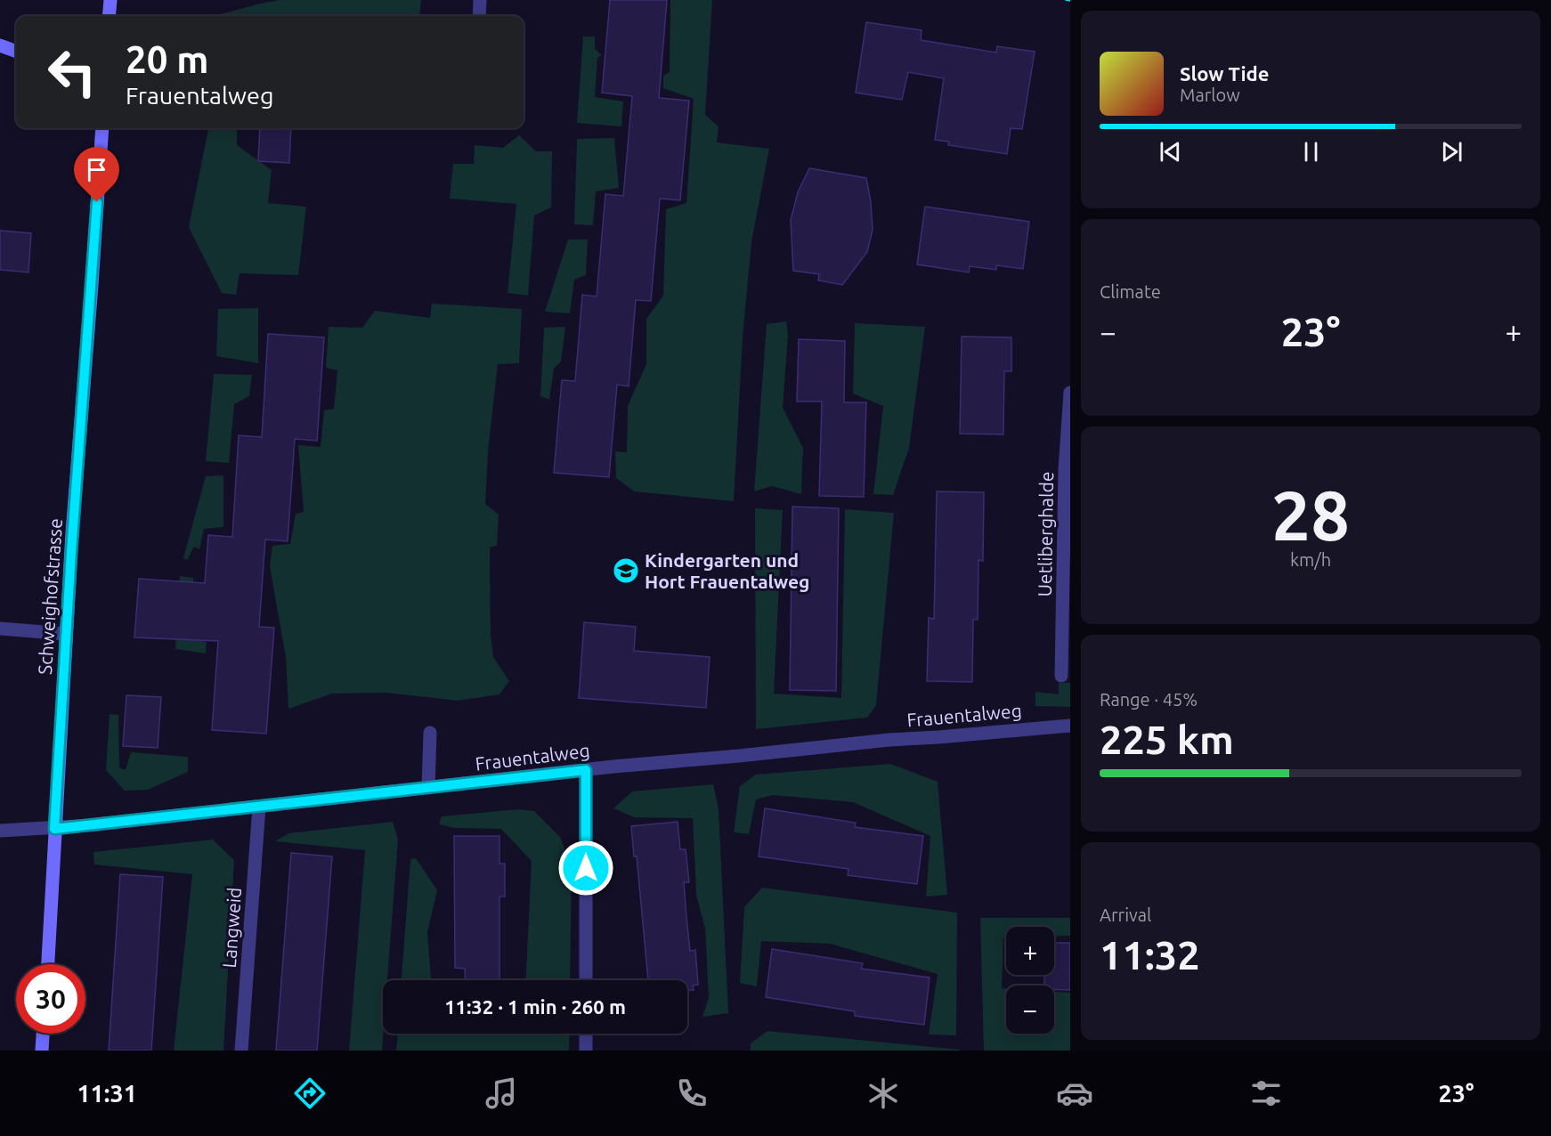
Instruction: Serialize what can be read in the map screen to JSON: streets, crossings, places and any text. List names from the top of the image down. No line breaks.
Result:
{"streets":{"main road":["Schweighofstrasse"],"street":["Uetliberghalde","Frauentalweg","Langweid"]},"crossings":[["Schweighofstrasse","Frauentalweg"],["Frauentalweg","Langweid"]],"places":{"school or university":["Kindergarten und Hort Frauentalweg"]},"page":{"turn":["20 m","Frauentalweg"],"song":["Slow Tide","Marlow"],"tile":["Climate",["28","km/h"],["Range · 45%","225 km"],["Arrival","11:32"]],"heat":["−","23°","+"],"map_buttons":["+","−"],"limit":"30","trip":"11:32 · 1 min · 260 m","tabs":["11:31","23°"]}}
